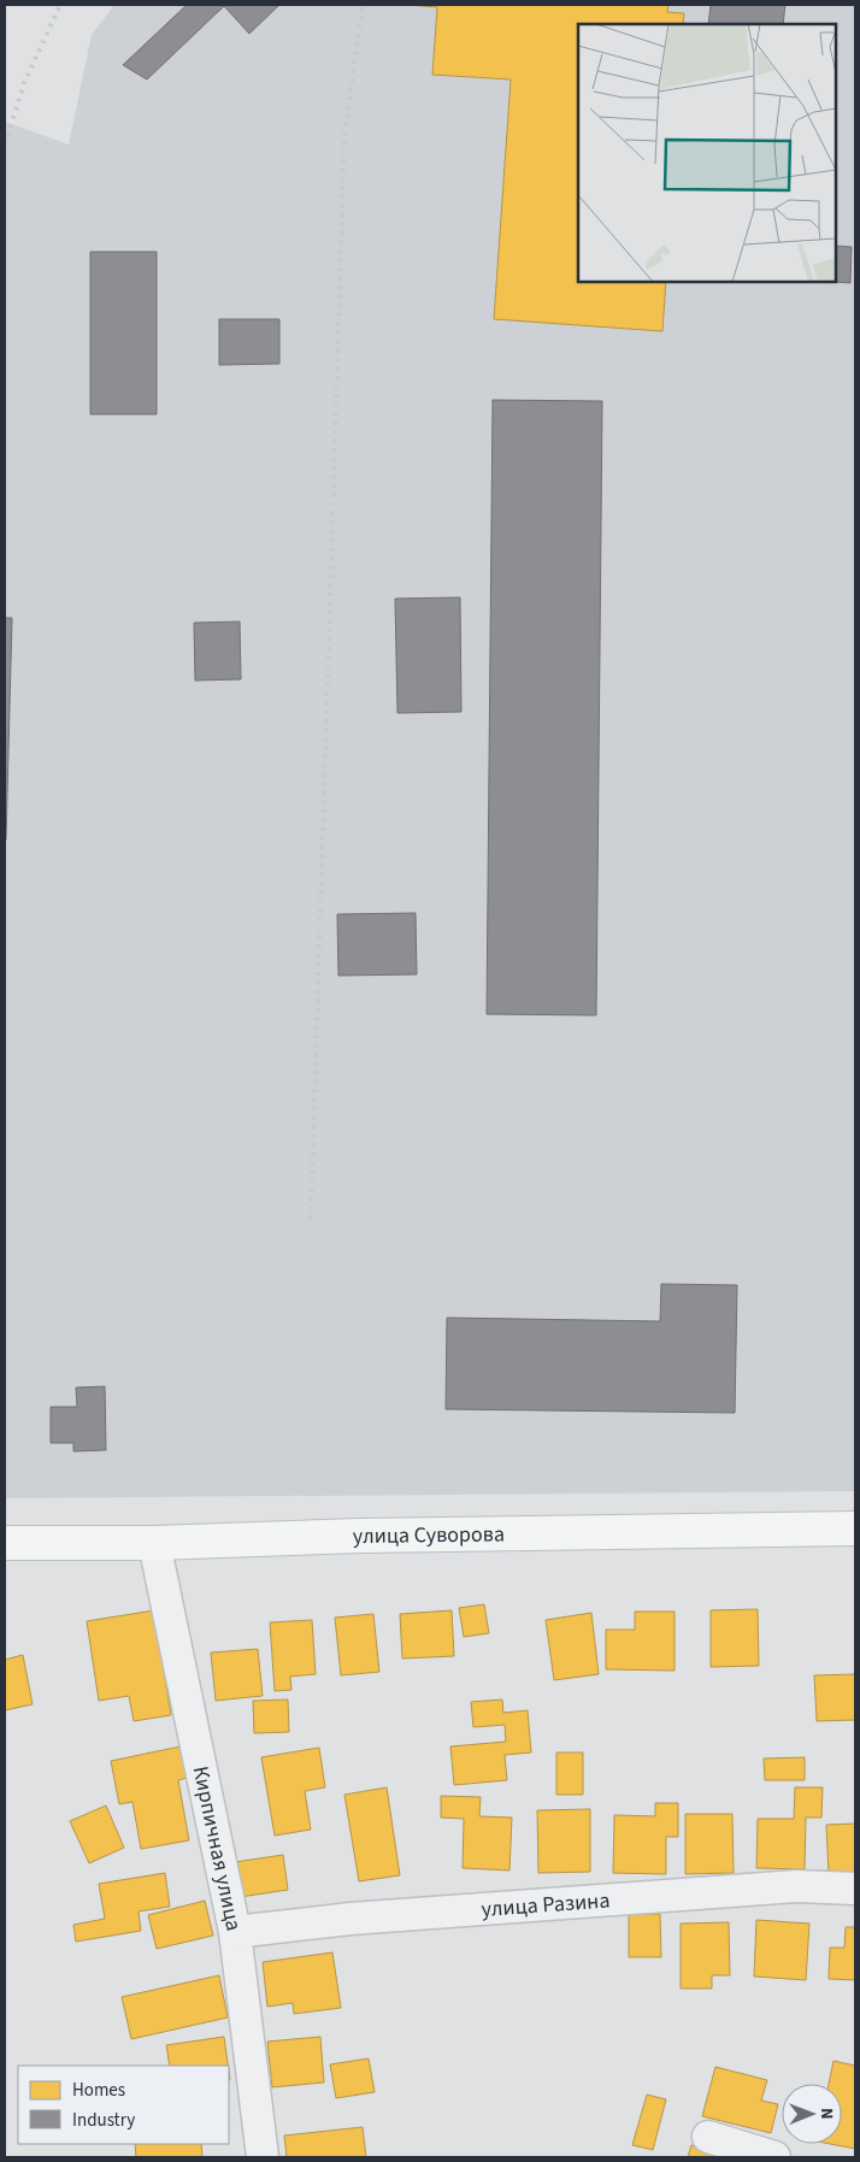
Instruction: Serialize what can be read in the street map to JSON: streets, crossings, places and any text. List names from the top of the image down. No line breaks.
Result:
{"streets":{"main road":["улица Суворова"],"street":["Кирпичная улица","улица Разина"]},"crossings":[["улица Суворова","Кирпичная улица"],["Кирпичная улица","улица Разина"]],"legend":["Homes","Industry"],"north":"right"}
